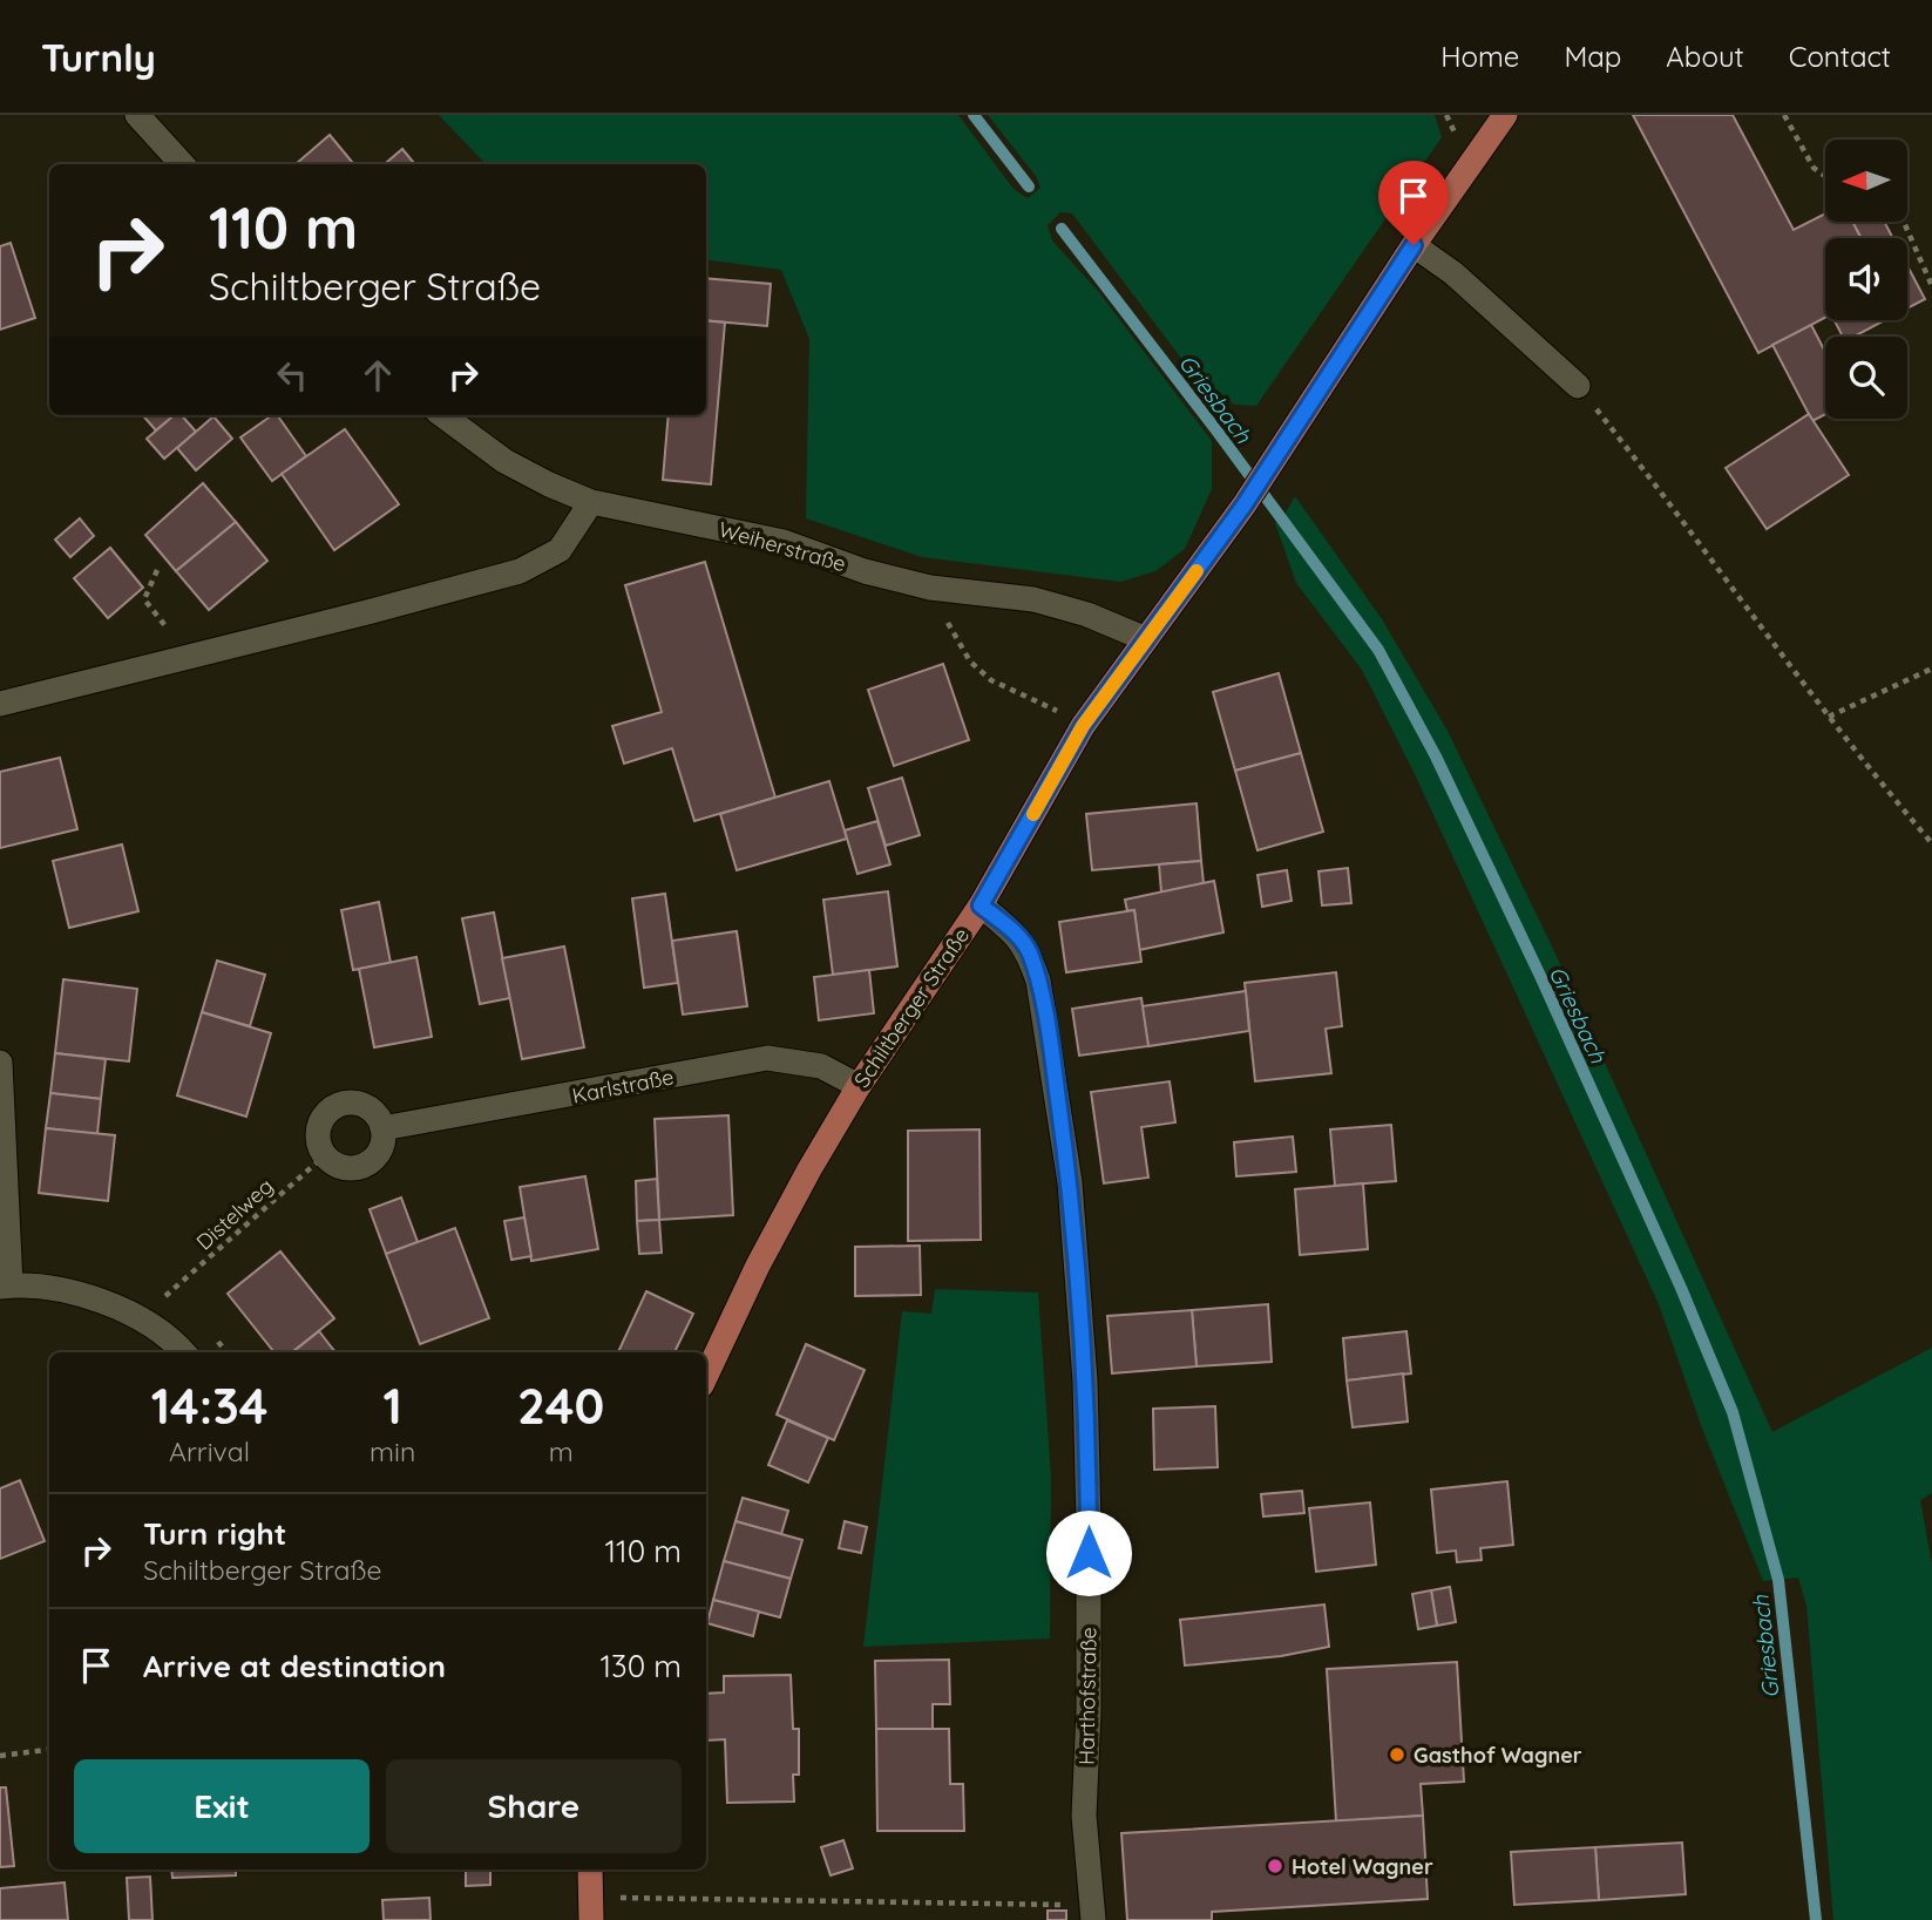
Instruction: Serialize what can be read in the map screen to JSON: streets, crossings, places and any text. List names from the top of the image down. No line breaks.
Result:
{"streets":{"main road":["Schiltberger Straße"],"street":["Weiherstraße","Karlstraße","Harthofstraße"],"path":["Distelweg"]},"crossings":[["Weiherstraße","Schiltberger Straße"],["Schiltberger Straße","Karlstraße"],["Schiltberger Straße","Harthofstraße"],["Karlstraße","Distelweg"]],"water":["Griesbach"],"places":["Gasthof Wagner","Hotel Wagner"],"north":"left","page":{"header":"Turnly","nav":["Home","Map","About","Contact"],"turn":["110 m","Schiltberger Straße"],"eta":["14:34","Arrival","1","min","240","m"],"list":[{"name":"Turn right","note":"Schiltberger Straße","value":"110 m"},{"name":"Arrive at destination","value":"130 m"}],"buttons":["Exit","Share"]}}
